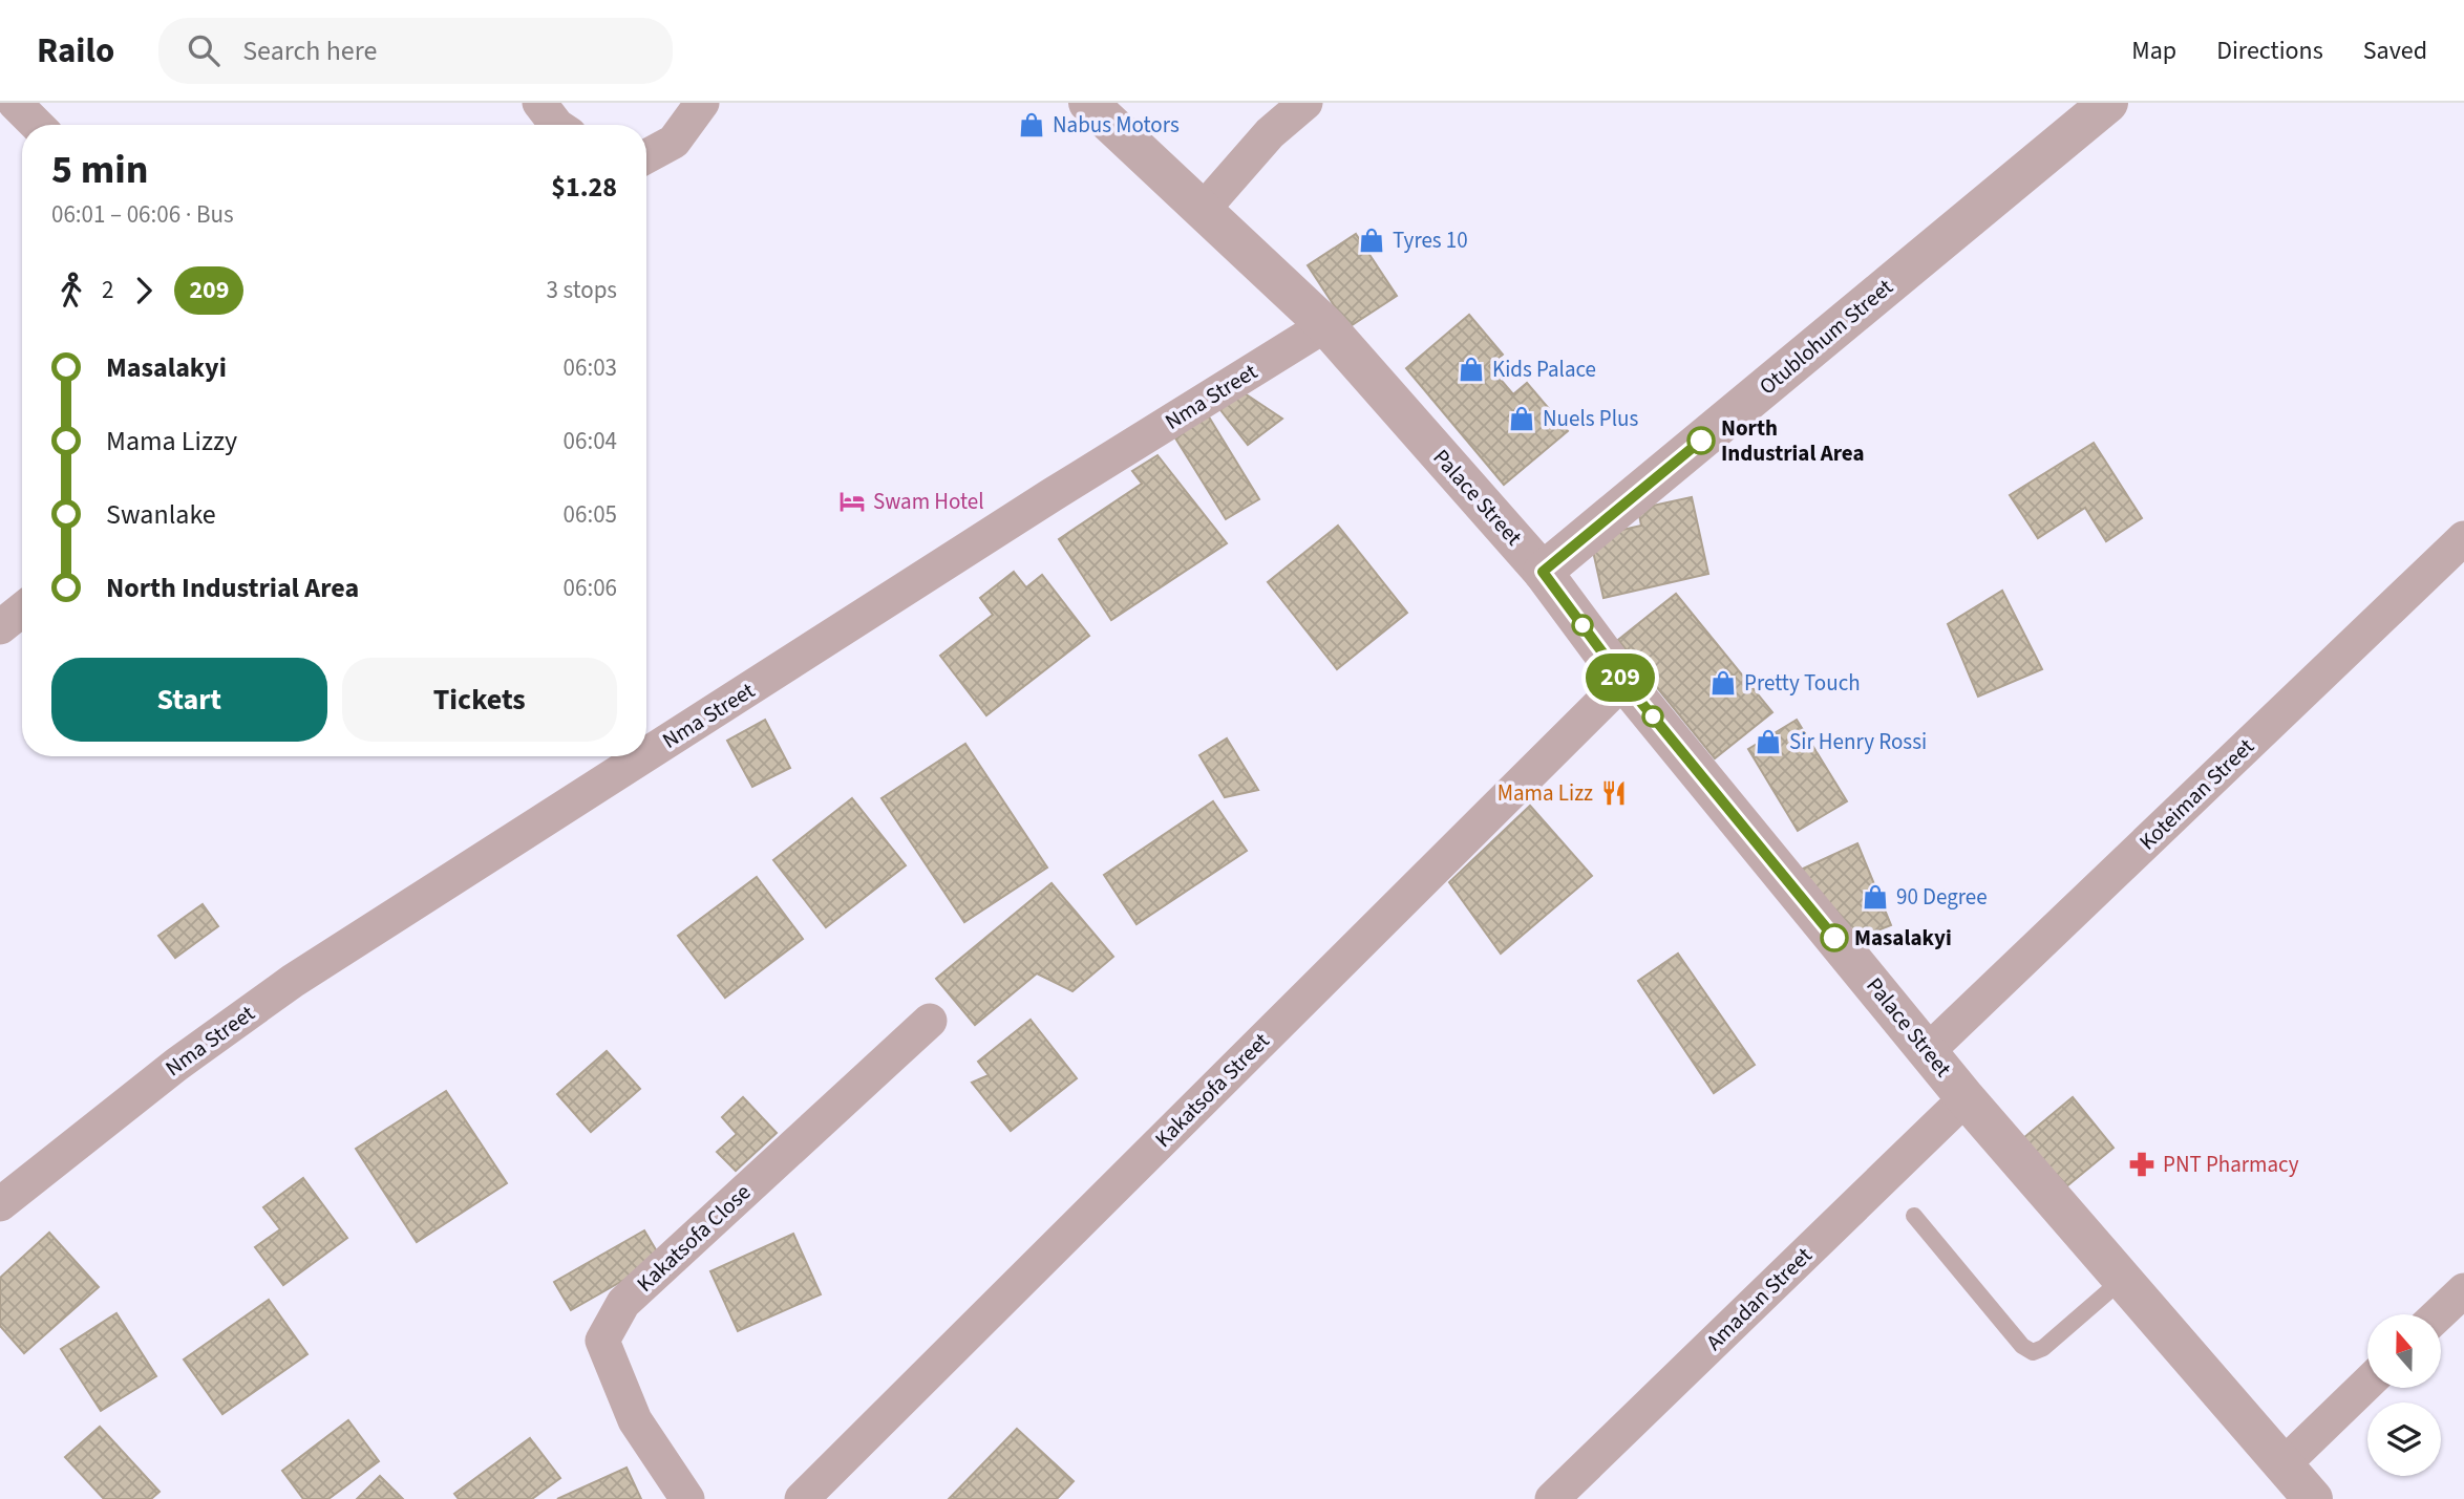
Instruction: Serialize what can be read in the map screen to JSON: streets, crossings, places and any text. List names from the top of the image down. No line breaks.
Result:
{"streets":{"street":["Otublohum Street","Nma Street","Palace Street","Koteiman Street","Kakatsofa Street","Kakatsofa Close","Amadan Street"]},"crossings":[["Otublohum Street","Palace Street"],["Nma Street","Palace Street"],["Palace Street","Koteiman Street"],["Palace Street","Kakatsofa Street"],["Palace Street","Amadan Street"]],"places":{"shop":["Nabus Motors","Tyres 10","Kids Palace","Nuels Plus","Pretty Touch","Sir Henry Rossi","90 Degree"],"other":["North Industrial Area","Masalakyi"],"hotel":["Swam Hotel"],"restaurant":["Mama Lizz"],"pharmacy":["PNT Pharmacy"]},"lines":["bus line 209"],"north":"top","page":{"header":"Railo","search":"Search here","nav":["Map","Directions","Saved"],"on_map":"209","heading":["5 min","06:01 – 06:06 · Bus","$1.28"],"legs":["2","209","3 stops"],"list":[{"name":"Masalakyi","value":"06:03"},{"name":"Mama Lizzy","value":"06:04"},{"name":"Swanlake","value":"06:05"},{"name":"North Industrial Area","value":"06:06"}],"buttons":["Start","Tickets"]}}
